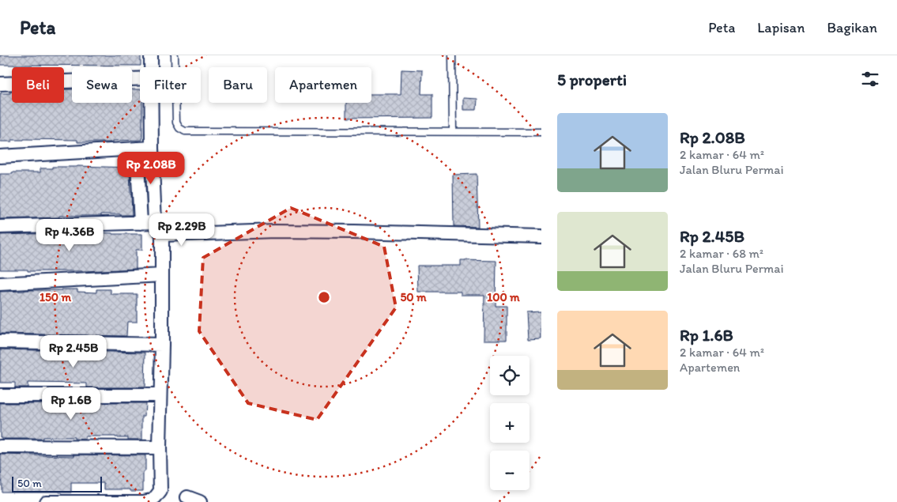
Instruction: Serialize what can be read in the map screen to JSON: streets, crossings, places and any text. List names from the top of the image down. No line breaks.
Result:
{"scale_bar":"50 m","page":{"header":"Peta","nav":["Peta","Lapisan","Bagikan"],"heading":"5 properti","chip":["Beli","Sewa","Filter","Baru","Apartemen"],"list":[{"name":"Rp 2.08B","note":"2 kamar · 64 m² · Jalan Bluru Permai"},{"name":"Rp 2.45B","note":"2 kamar · 68 m² · Jalan Bluru Permai"},{"name":"Rp 1.6B","note":"2 kamar · 64 m² · Apartemen"}],"price":["Rp 2.08B","Rp 2.29B","Rp 4.36B","Rp 2.45B","Rp 1.6B"],"map_buttons":["+","−"],"scale":"50 m"},"rings":["50 m","100 m","150 m"]}
